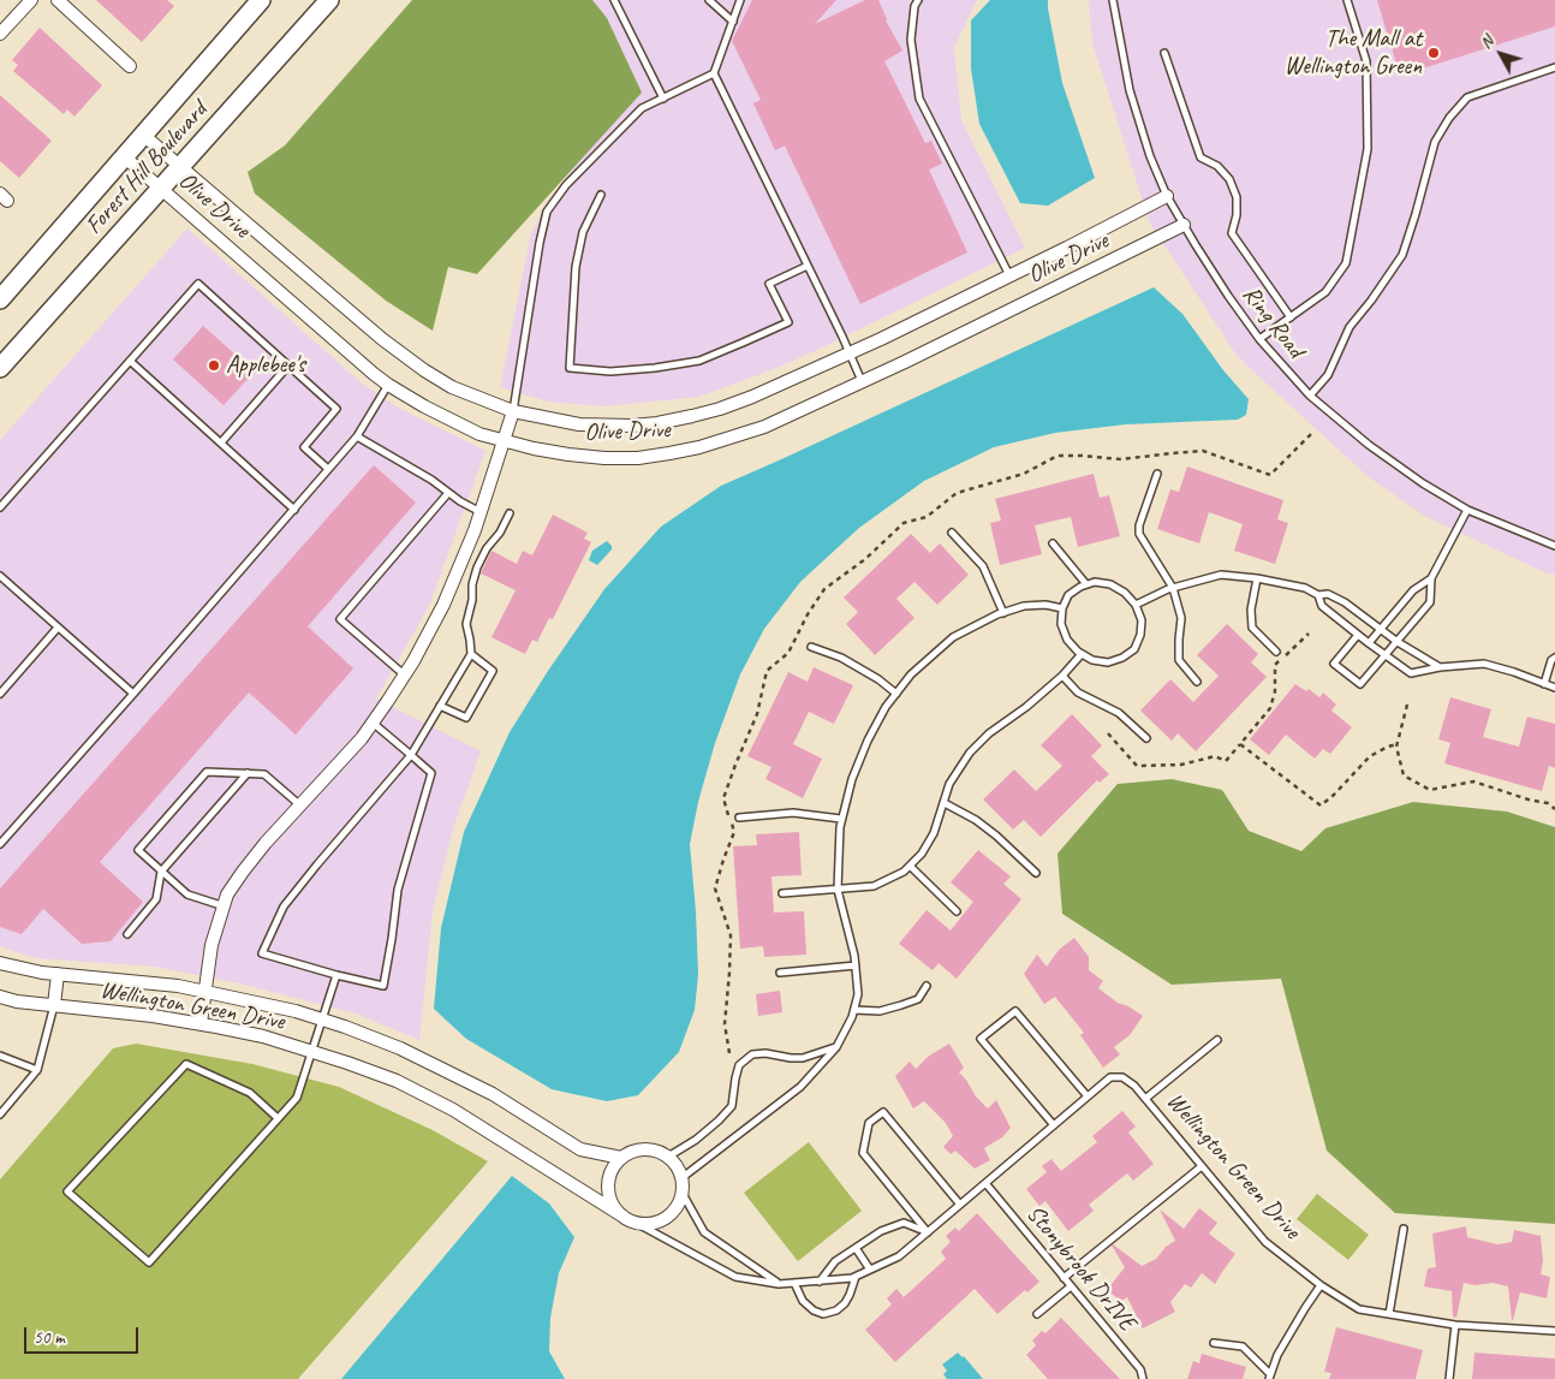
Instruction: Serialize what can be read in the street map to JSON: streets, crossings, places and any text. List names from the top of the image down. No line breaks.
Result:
{"streets":{"main road":["Forest Hill Boulevard"],"street":["Olive Drive","Wellington Green Drive"],"lane":["Ring Road","Stonybrook DrIVE"]},"crossings":[["Forest Hill Boulevard","Olive Drive"],["Olive Drive","Ring Road"],["Wellington Green Drive","Stonybrook DrIVE"]],"places":["The Mall at Wellington Green","Applebee's"],"scale_bar":"50 m","north":"top left"}
